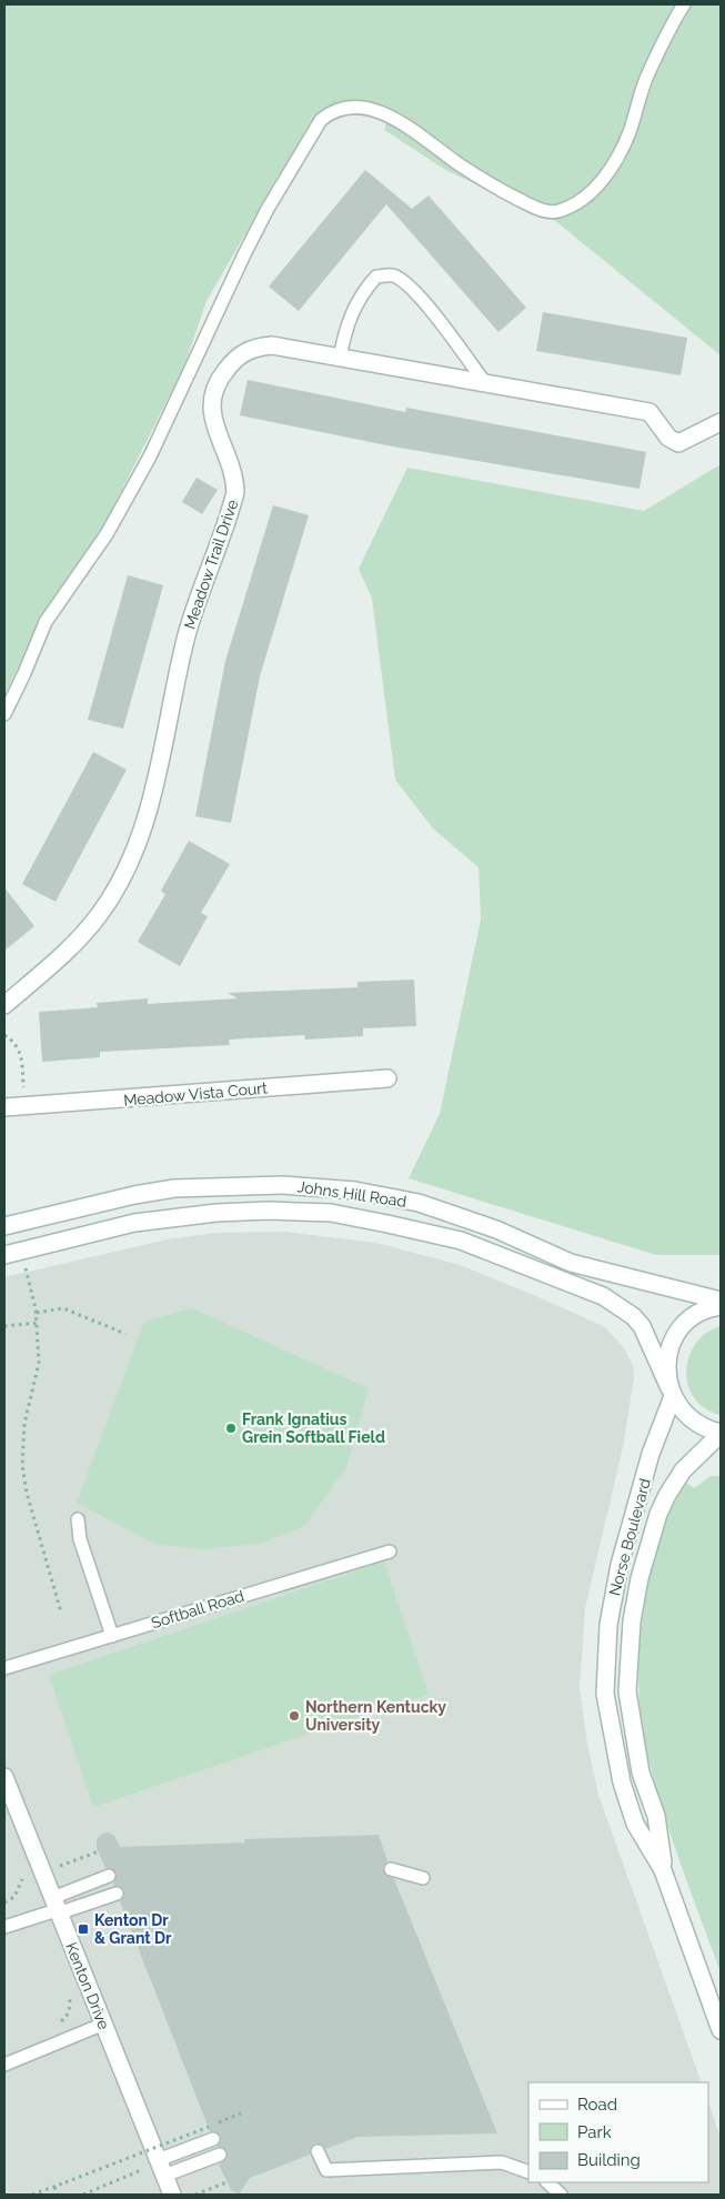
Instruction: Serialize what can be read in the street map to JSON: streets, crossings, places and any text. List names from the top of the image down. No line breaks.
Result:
{"streets":{"street":["Meadow Trail Drive","Meadow Vista Court","Johns Hill Road","Norse Boulevard","Kenton Drive"],"lane":["Softball Road"]},"crossings":[["Johns Hill Road","Norse Boulevard"]],"places":{"other":["Frank Ignatius Grein Softball Field","Northern Kentucky University"],"transit":["Kenton Dr & Grant Dr"]},"legend":["Road","Park","Building"]}
